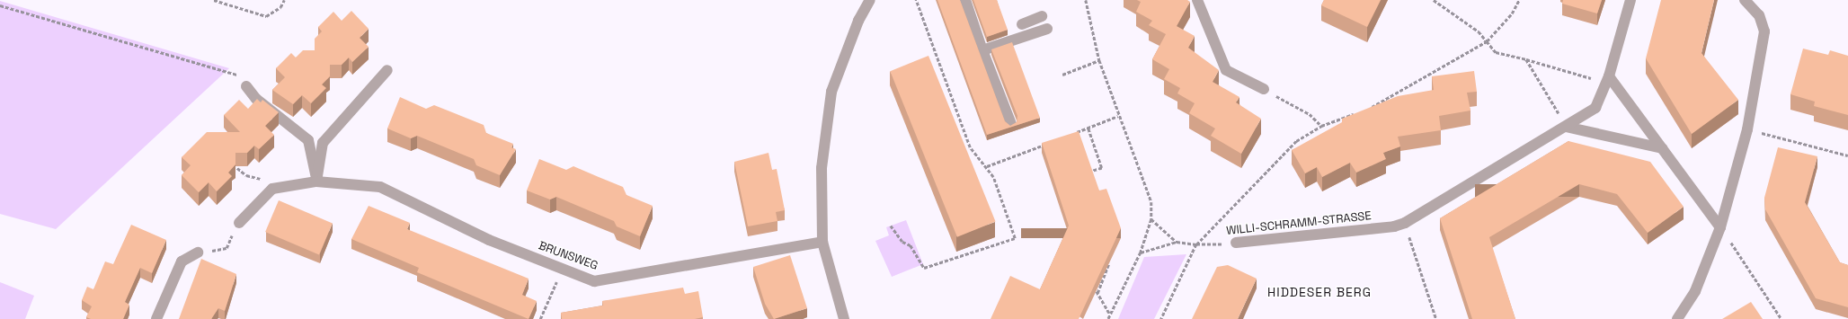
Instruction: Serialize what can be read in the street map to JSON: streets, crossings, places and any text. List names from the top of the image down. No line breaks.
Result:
{"streets":{"street":["WILLI-SCHRAMM-STRASSE","BRUNSWEG"]},"districts":["HIDDESER BERG"]}
